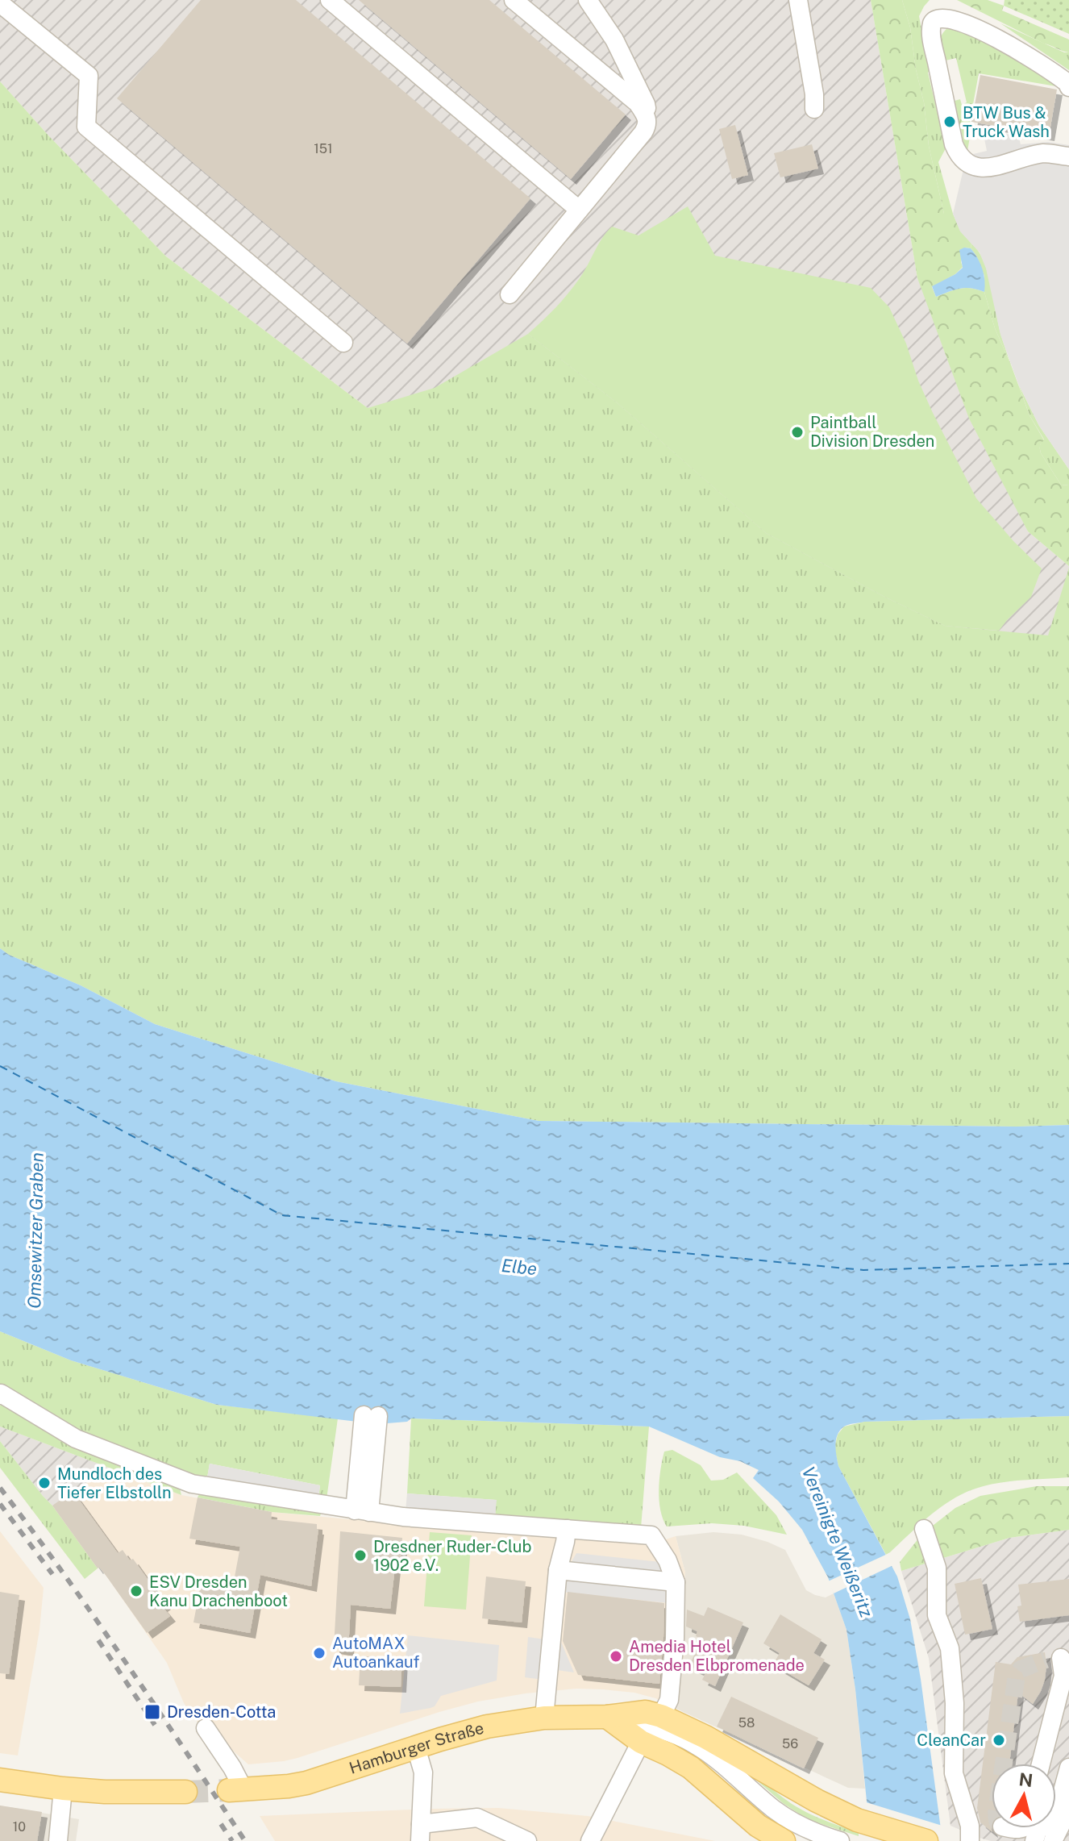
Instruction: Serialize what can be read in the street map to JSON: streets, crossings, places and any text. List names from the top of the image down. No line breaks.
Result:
{"streets":{"main road":["Hamburger Straße"]},"water":["Omsewitzer Graben","Elbe","Vereinigte Weißeritz"],"places":{"other":["BTW Bus & Truck Wash","Paintball Division Dresden","Mundloch des Tiefer Elbstolln","Dresdner Ruder-Club 1902 e.V.","ESV Dresden Kanu Drachenboot","AutoMAX Autoankauf","Amedia Hotel Dresden Elbpromenade","CleanCar"],"transit":["Dresden-Cotta"]},"house_numbers":["151","58","56","10"],"north":"top"}
